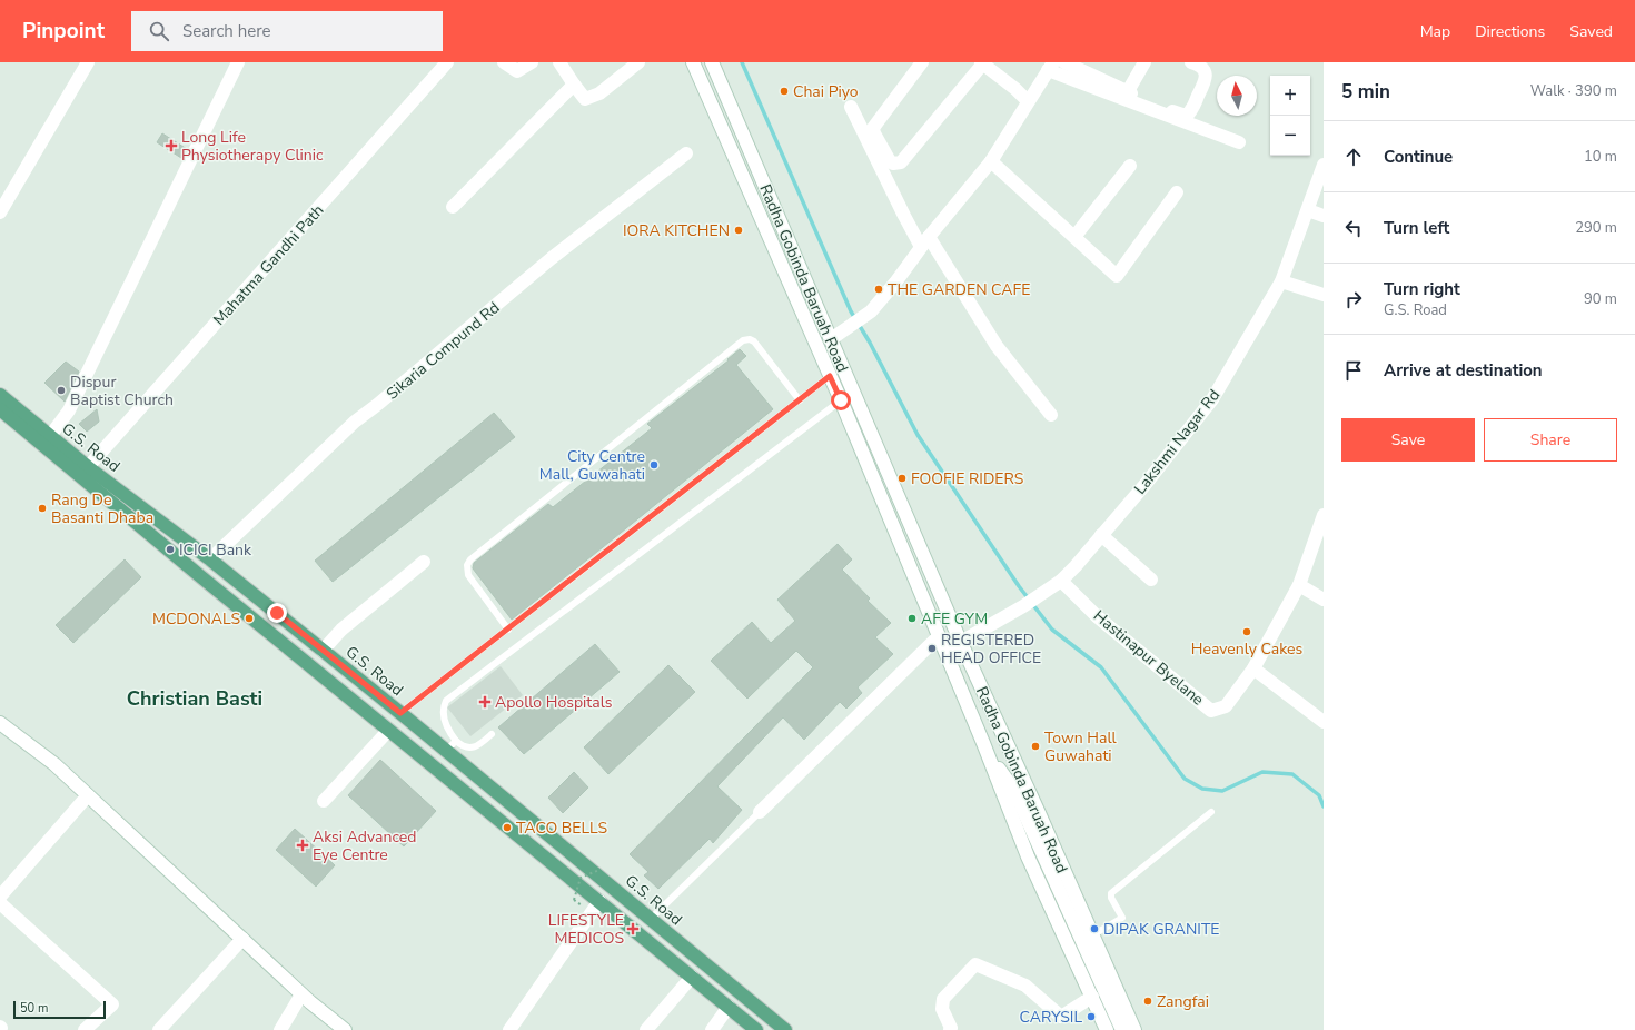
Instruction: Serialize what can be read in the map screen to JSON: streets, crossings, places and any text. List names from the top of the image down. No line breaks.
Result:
{"streets":{"main road":["G.S. Road"],"street":["Mahatma Gandhi Path","Radha Gobinda Baruah Road","Sikaria Compund Rd","Lakshmi Nagar Rd","Hastinapur Byelane"]},"crossings":[["Mahatma Gandhi Path","G.S. Road"],["Radha Gobinda Baruah Road","Lakshmi Nagar Rd"],["Sikaria Compund Rd","G.S. Road"],["Lakshmi Nagar Rd","Hastinapur Byelane"]],"districts":["Christian Basti"],"places":{"other":["Chai Piyo","IORA KITCHEN","THE GARDEN CAFE","Dispur Baptist Church","City Centre Mall, Guwahati","FOOFIE RIDERS","Rang De Basanti Dhaba","ICICI Bank","MCDONALS","AFE GYM","Heavenly Cakes","REGISTERED HEAD OFFICE","Town Hall Guwahati","TACO BELLS","DIPAK GRANITE","Zangfai","CARYSIL"],"health":["Long Life Physiotherapy Clinic","Apollo Hospitals","Aksi Advanced Eye Centre","LIFESTYLE MEDICOS"]},"scale_bar":"50 m","north":"top","page":{"header":"Pinpoint","search":"Search here","nav":["Map","Directions","Saved"],"heading":["5 min","Walk · 390 m"],"map_buttons":["+","−"],"list":[["Continue","10 m"],["Turn left","290 m"],["Turn right","G.S. Road","90 m"],"Arrive at destination"],"buttons":["Save","Share"],"scale":"50 m"}}
